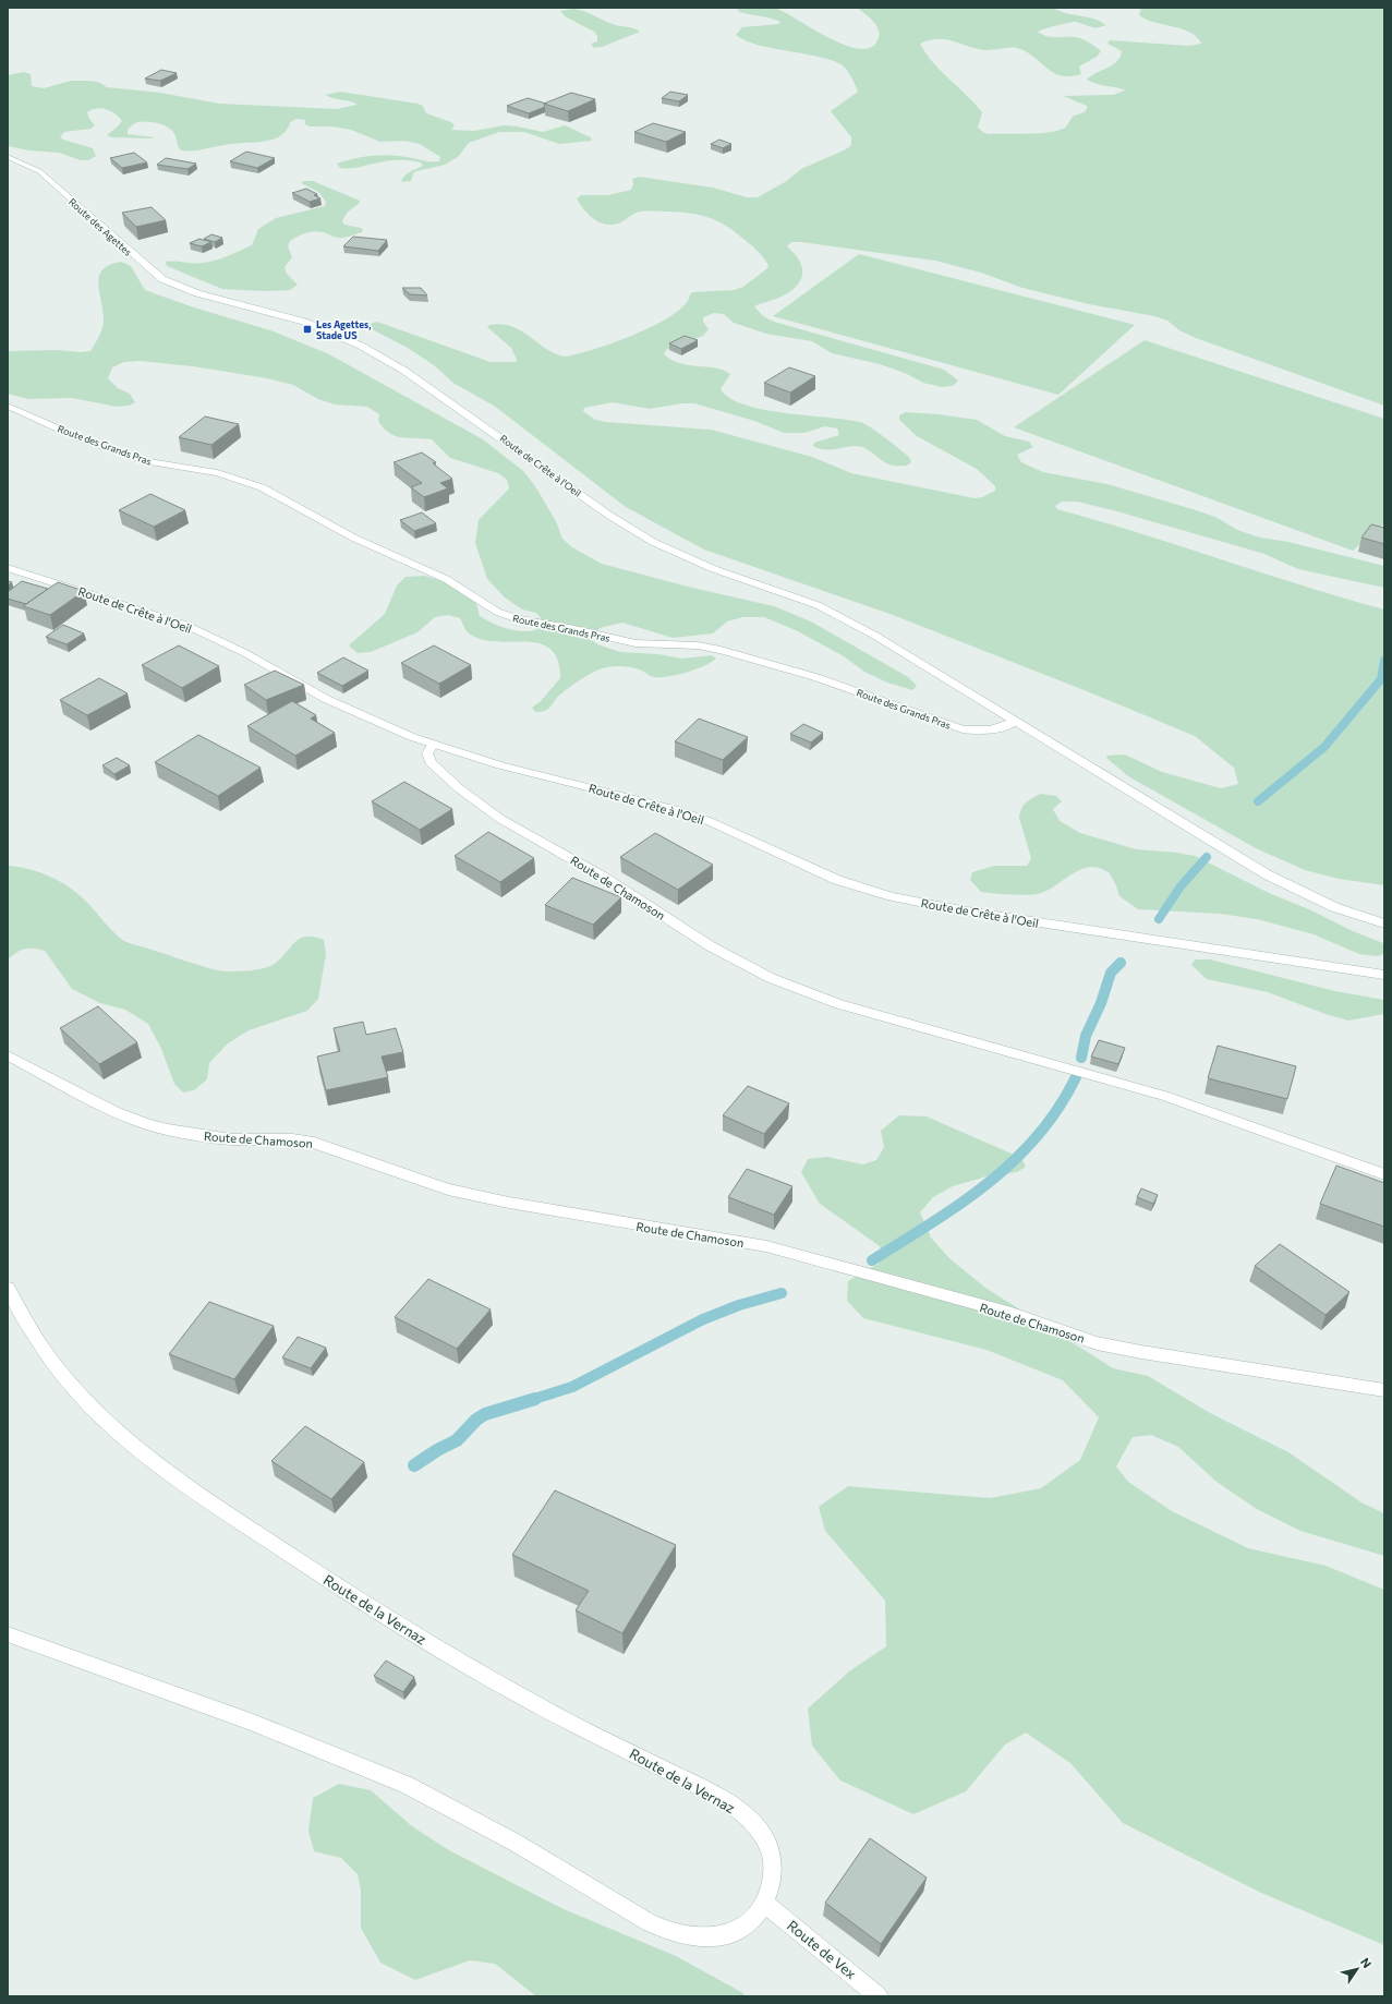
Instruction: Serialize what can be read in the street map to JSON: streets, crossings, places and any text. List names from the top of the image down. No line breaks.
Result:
{"streets":{"street":["Route des Agettes","Route des Grands Pras","Route de Crête à l'Oeil","Route de Chamoson","Route de la Vernaz","Route de Vex"]},"crossings":[["Route des Agettes","Route de Crête à l'Oeil"],["Route des Grands Pras","Route de Crête à l'Oeil"],["Route de Crête à l'Oeil","Route de Chamoson"],["Route de la Vernaz","Route de Vex"]],"places":{"transit":["Les Agettes, Stade US"]},"north":"top right"}
